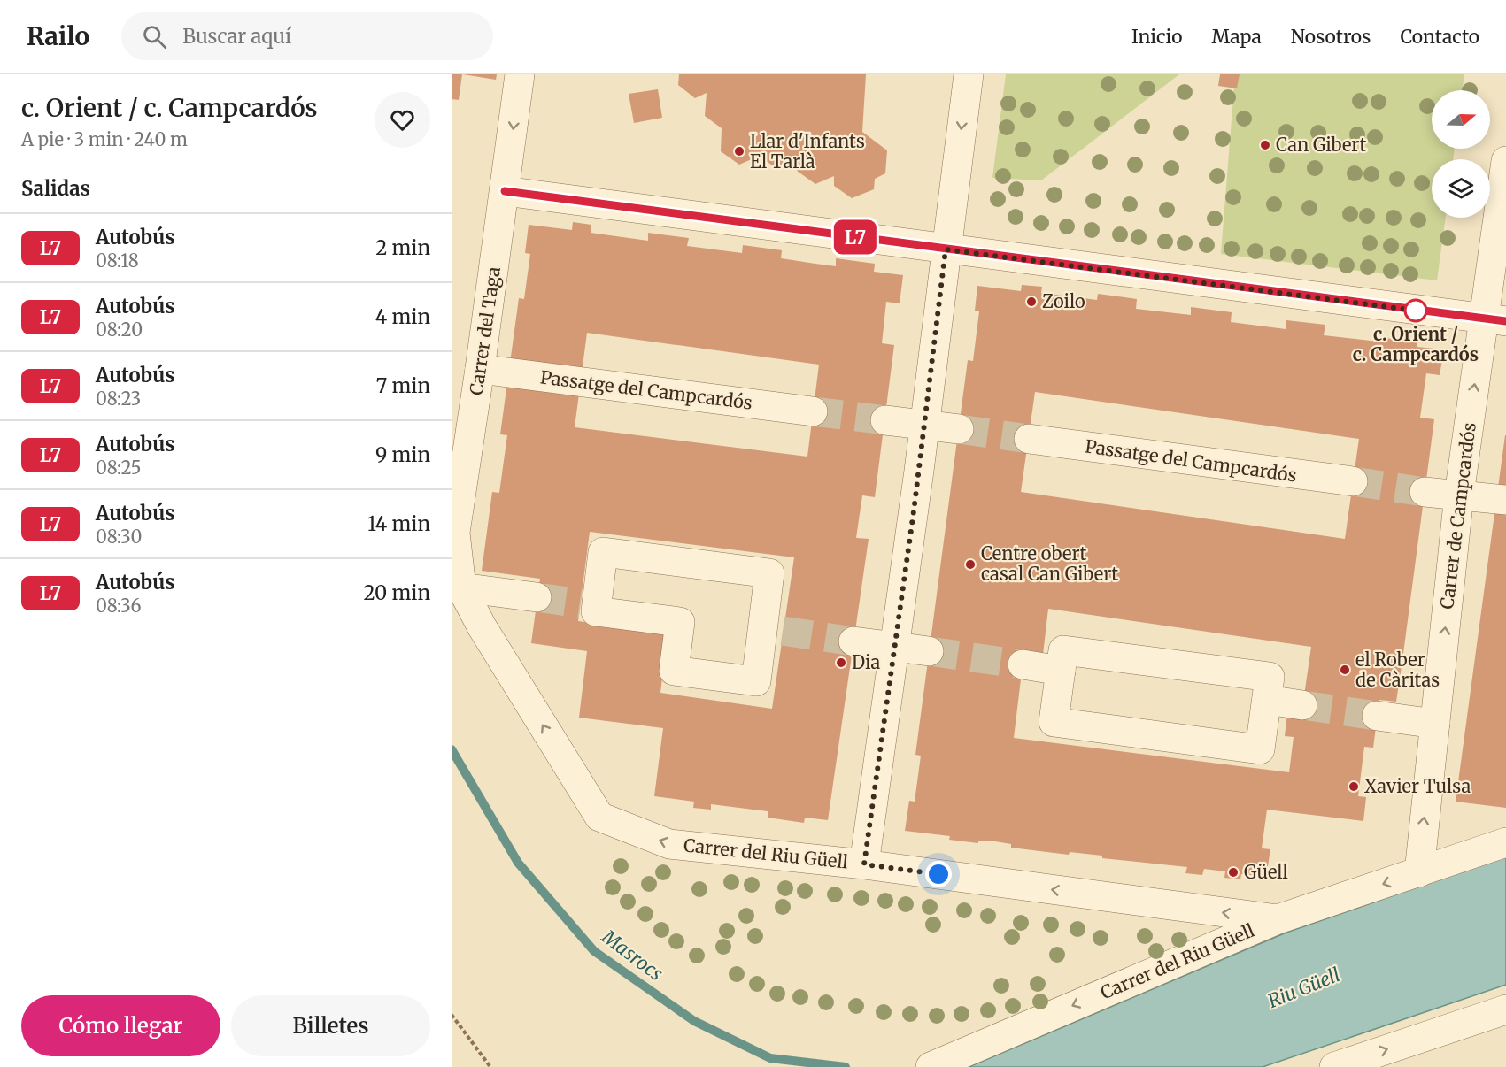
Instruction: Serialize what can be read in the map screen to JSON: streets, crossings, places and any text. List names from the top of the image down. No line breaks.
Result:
{"streets":{"street":["Carrer del Taga","Passatge del Campcardós","Carrer de Campcardós","Carrer del Riu Güell"]},"crossings":[["Carrer del Taga","Passatge del Campcardós"],["Carrer del Taga","Carrer del Riu Güell"],["Carrer de Campcardós","Carrer del Riu Güell"]],"one_way":["Carrer de Campcardós","Carrer del Riu Güell"],"water":["Masrocs","Riu Güell"],"places":["Can Gibert","Llar d'Infants El Tarlà","Zoilo","c. Orient / c. Campcardós","Centre obert casal Can Gibert","Dia","el Rober de Càritas","Xavier Tulsa","Güell"],"lines":["bus line L7"],"north":"right","page":{"header":"Railo","search":"Buscar aquí","nav":["Inicio","Mapa","Nosotros","Contacto"],"heading":[["c. Orient / c. Campcardós","A pie · 3 min · 240 m"],"Salidas"],"on_map":"L7","list":[{"mark":"L7","name":"Autobús","note":"08:18","value":"2 min"},{"mark":"L7","name":"Autobús","note":"08:20","value":"4 min"},{"mark":"L7","name":"Autobús","note":"08:23","value":"7 min"},{"mark":"L7","name":"Autobús","note":"08:25","value":"9 min"},{"mark":"L7","name":"Autobús","note":"08:30","value":"14 min"},{"mark":"L7","name":"Autobús","note":"08:36","value":"20 min"}],"buttons":["Cómo llegar","Billetes"]}}
